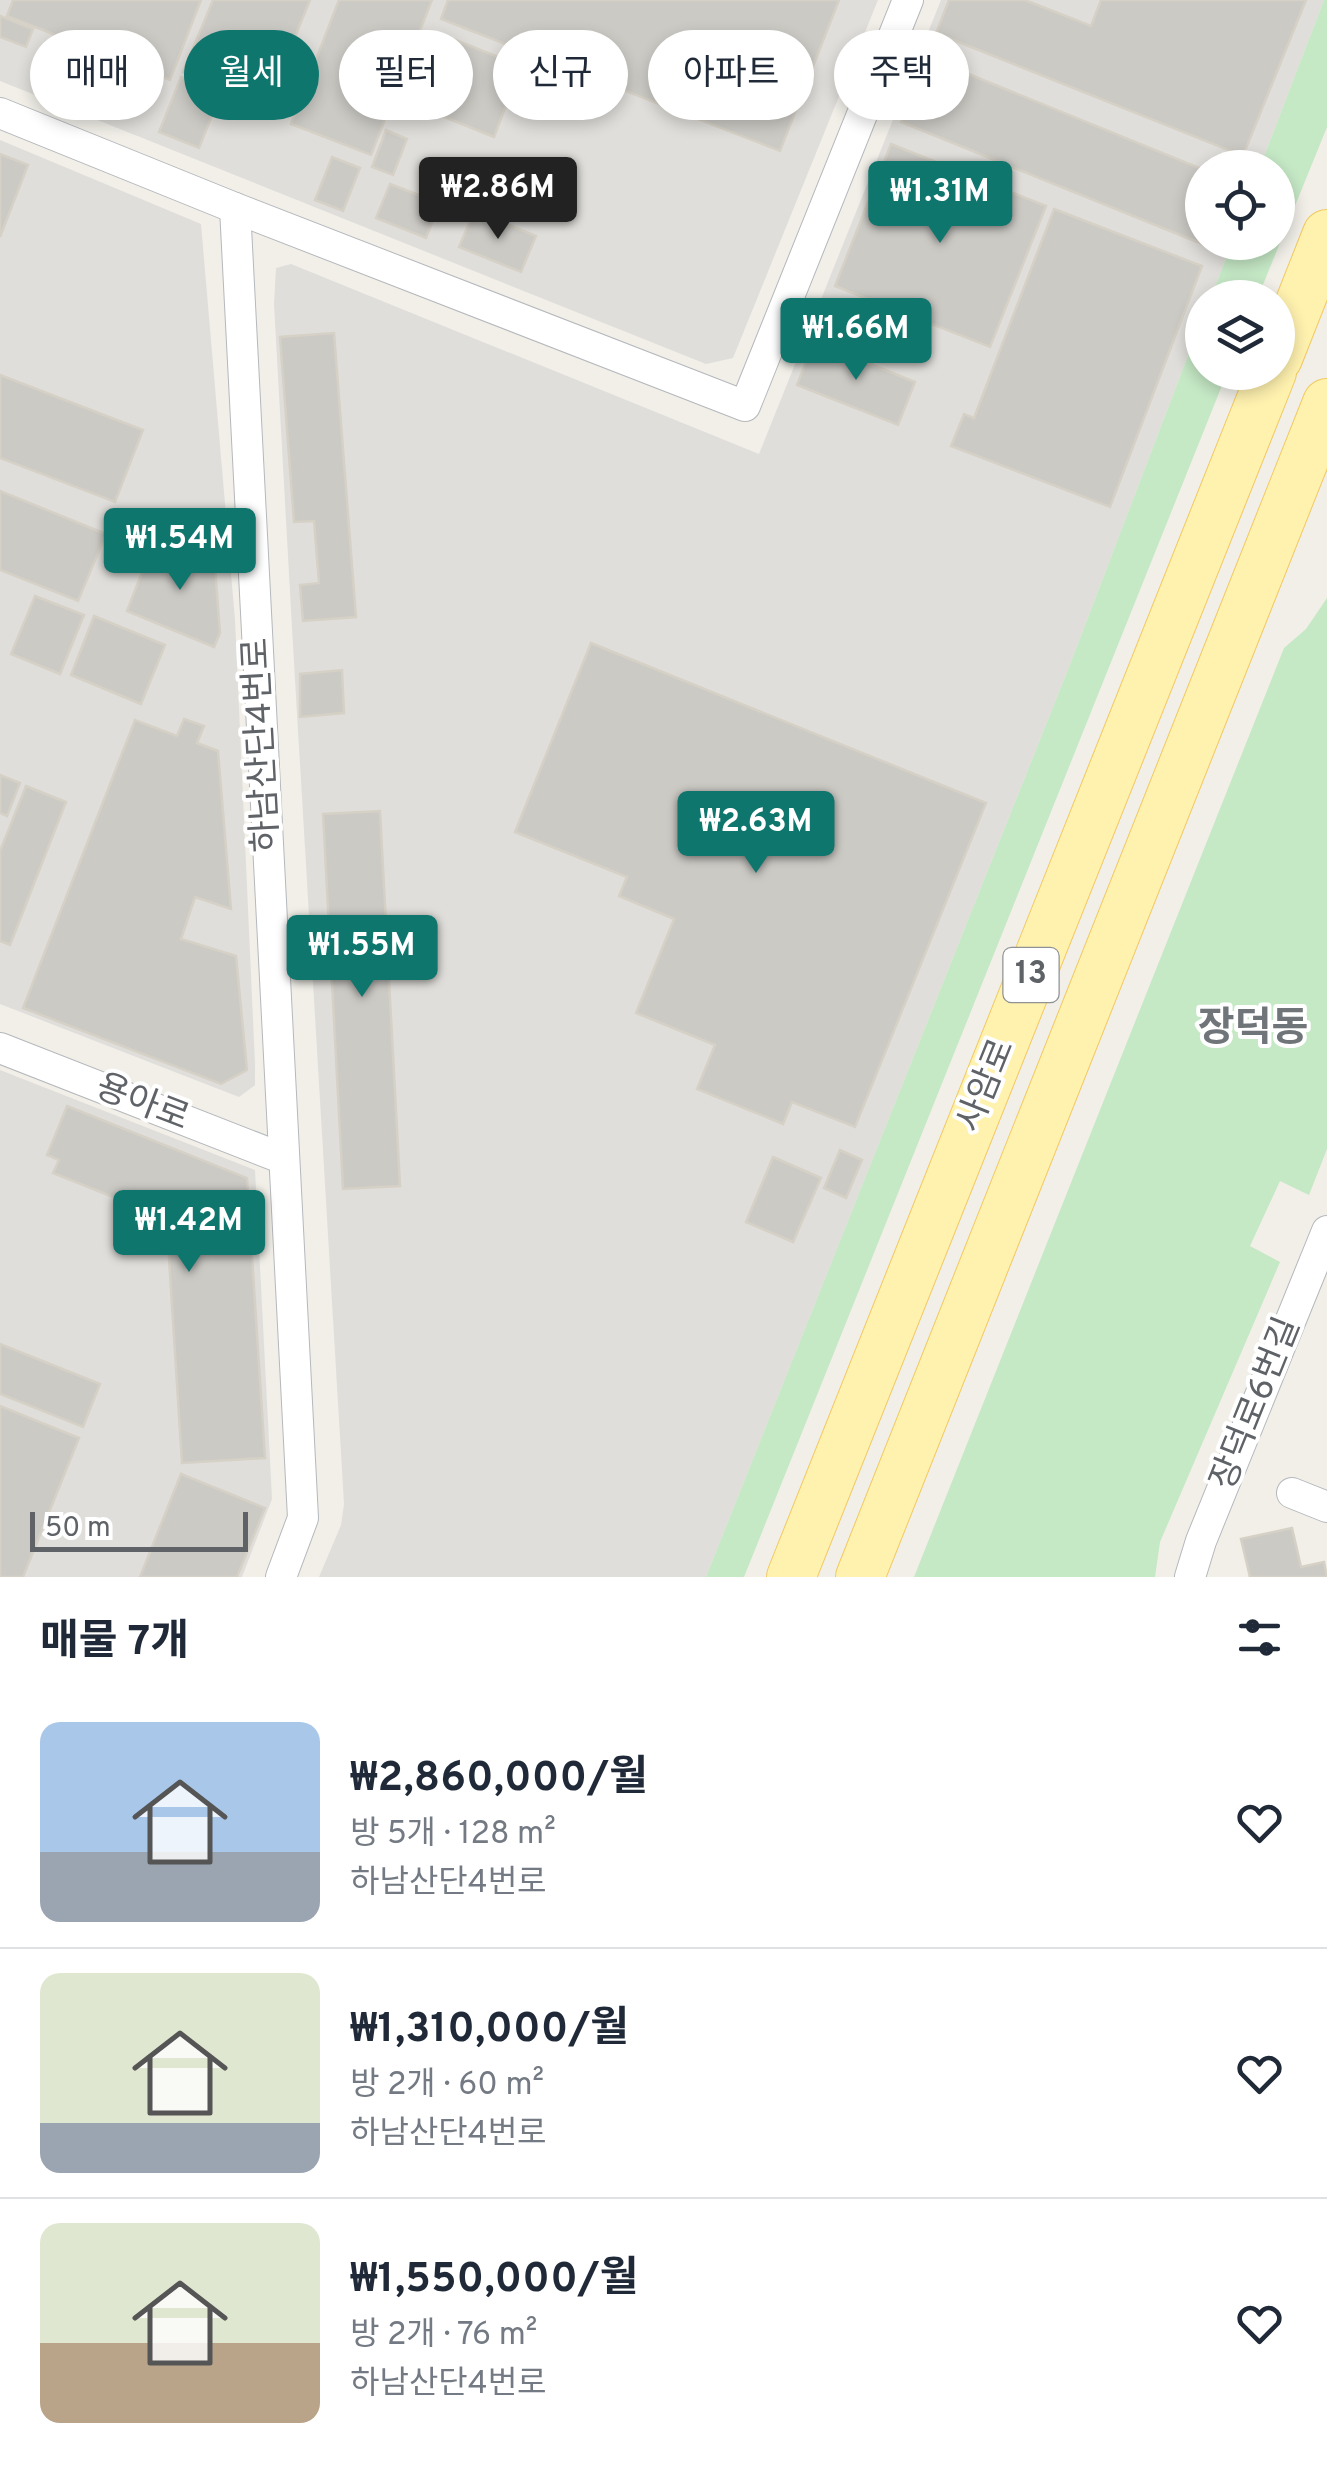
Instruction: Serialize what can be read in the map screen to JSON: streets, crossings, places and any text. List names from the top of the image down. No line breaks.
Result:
{"streets":{"main road":["13","사암로"],"street":["하남산단4번로","용아로","장덕로6번길"]},"crossings":[["하남산단4번로","용아로"]],"districts":["장덕동"],"scale_bar":"50 m","page":{"chip":["매매","월세","필터","신규","아파트","주택"],"price":["₩2.86M","₩1.31M","₩1.66M","₩1.54M","₩2.63M","₩1.55M","₩1.42M"],"scale":"50 m","heading":"매물 7개","list":[{"name":"₩2,860,000/월","note":"방 5개 · 128 m² · 하남산단4번로"},{"name":"₩1,310,000/월","note":"방 2개 · 60 m² · 하남산단4번로"},{"name":"₩1,550,000/월","note":"방 2개 · 76 m² · 하남산단4번로"}]}}
